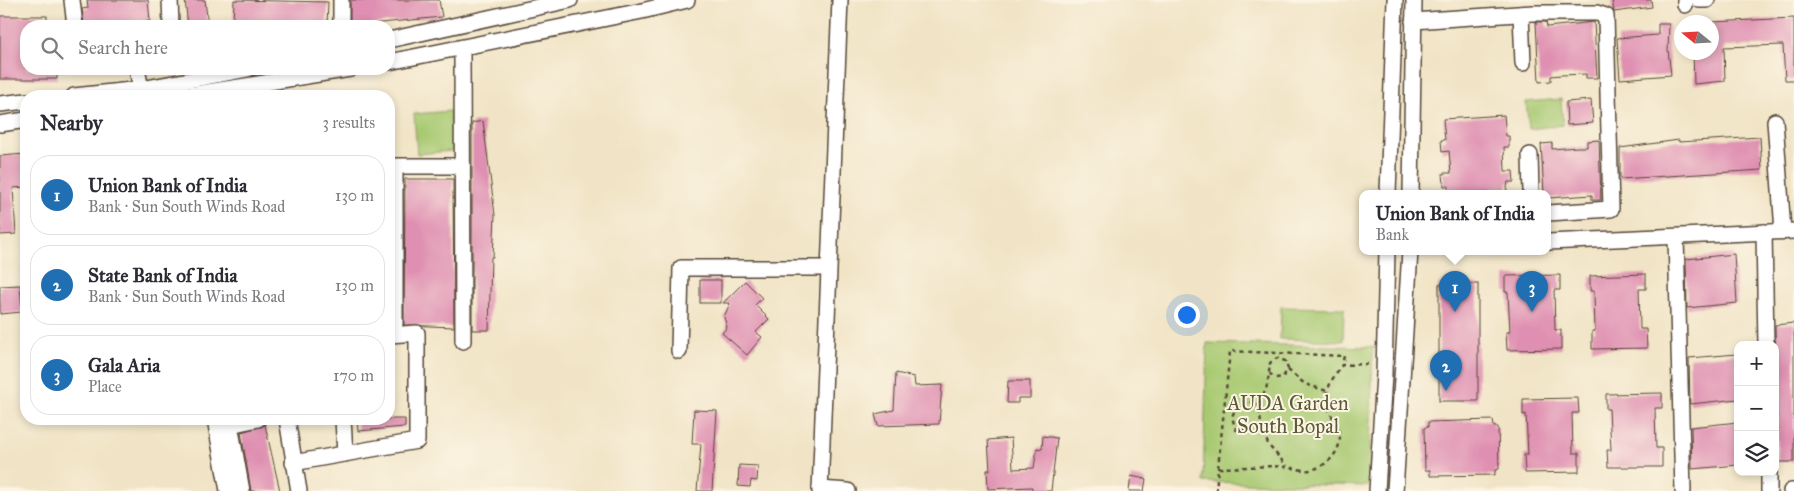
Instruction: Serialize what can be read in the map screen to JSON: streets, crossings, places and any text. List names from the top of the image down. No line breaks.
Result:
{"parks":["AUDA Garden South Bopal"],"north":"left","page":{"search":"Search here","heading":["Nearby","3 results"],"list":[{"mark":"1","name":"Union Bank of India","note":"Bank · Sun South Winds Road","value":"130 m"},{"mark":"2","name":"State Bank of India","note":"Bank · Sun South Winds Road","value":"130 m"},{"mark":"3","name":"Gala Aria","note":"Place","value":"170 m"}],"popup":["Union Bank of India","Bank"],"pins":["1","3","2"],"map_buttons":["+","−"]}}
